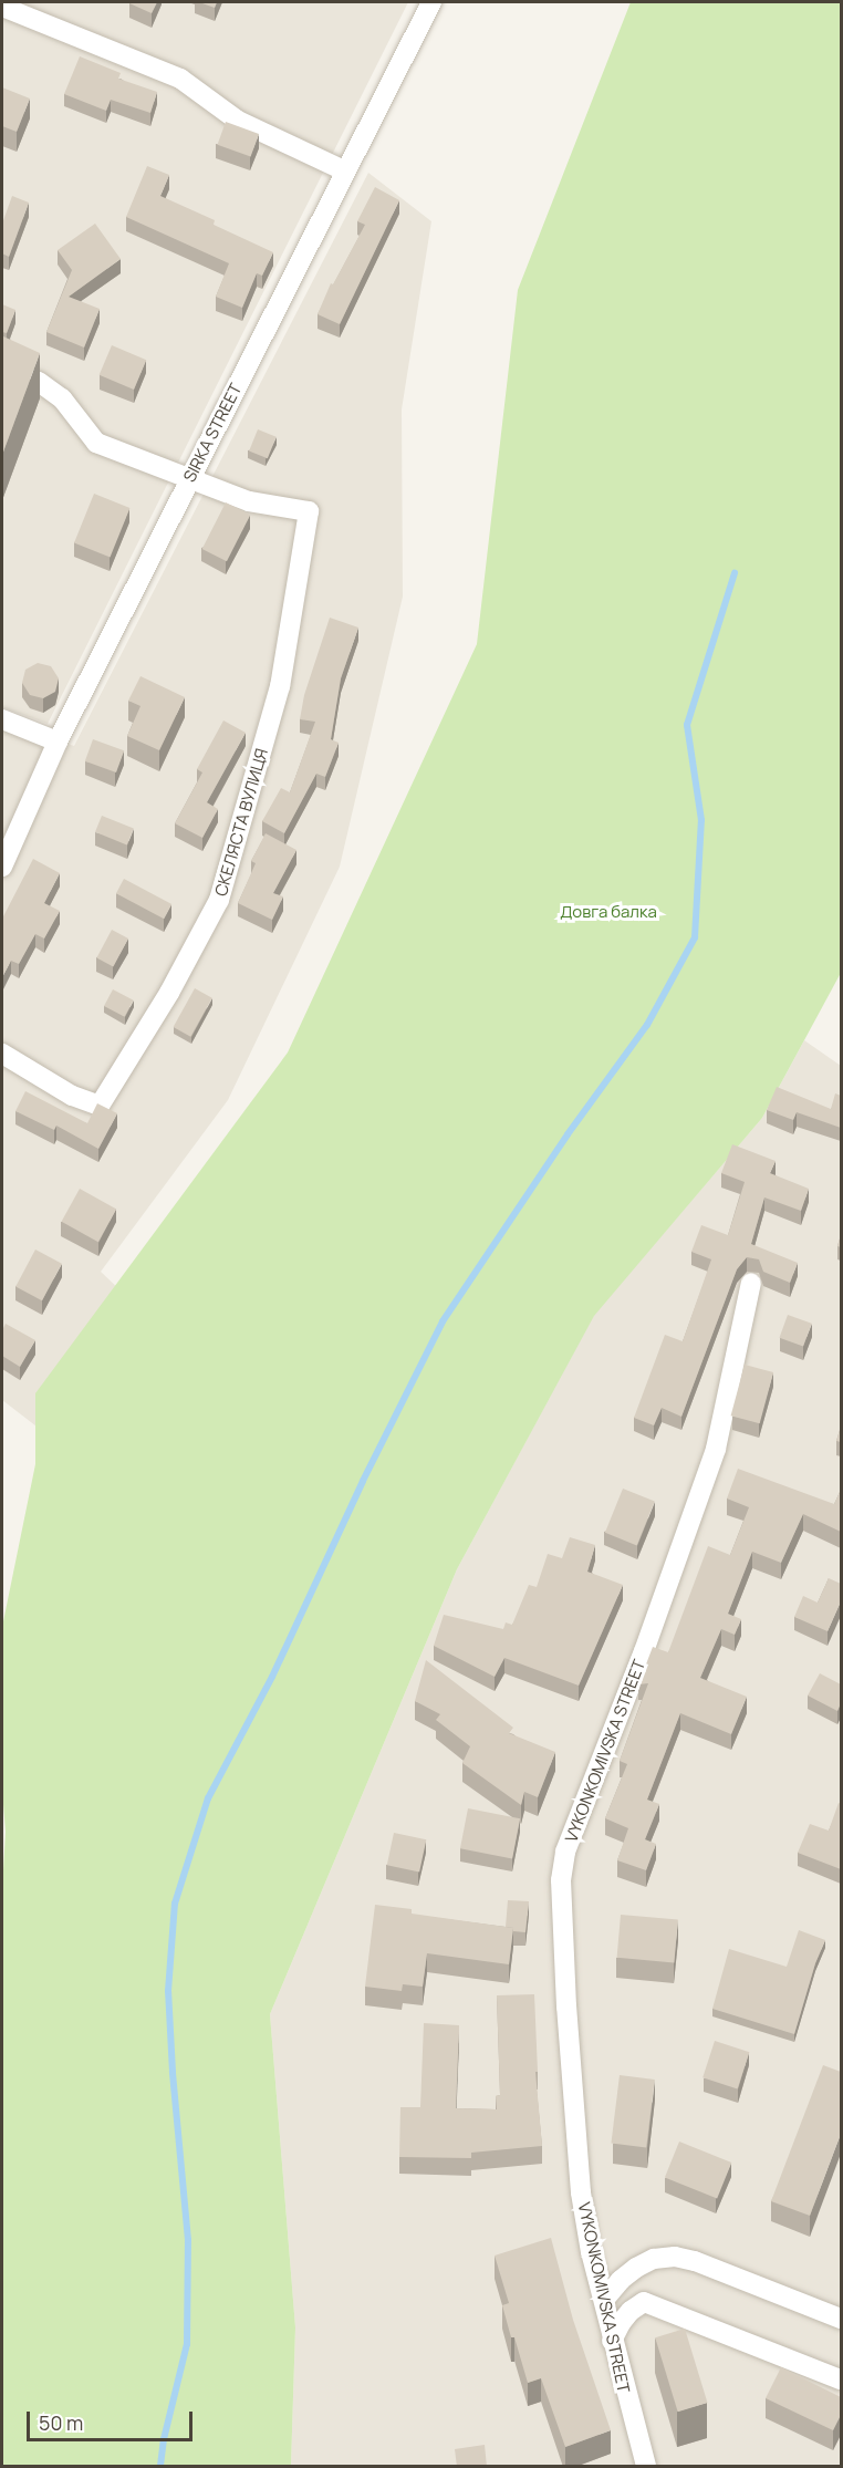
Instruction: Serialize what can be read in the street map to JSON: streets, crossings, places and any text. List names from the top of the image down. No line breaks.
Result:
{"streets":{"street":["SIRKA STREET","СКЕЛЯСТА ВУЛИЦЯ","VYKONKOMIVSKA STREET"]},"crossings":[["SIRKA STREET","СКЕЛЯСТА ВУЛИЦЯ"]],"parks":["Довга балка"],"scale_bar":"50 m"}
